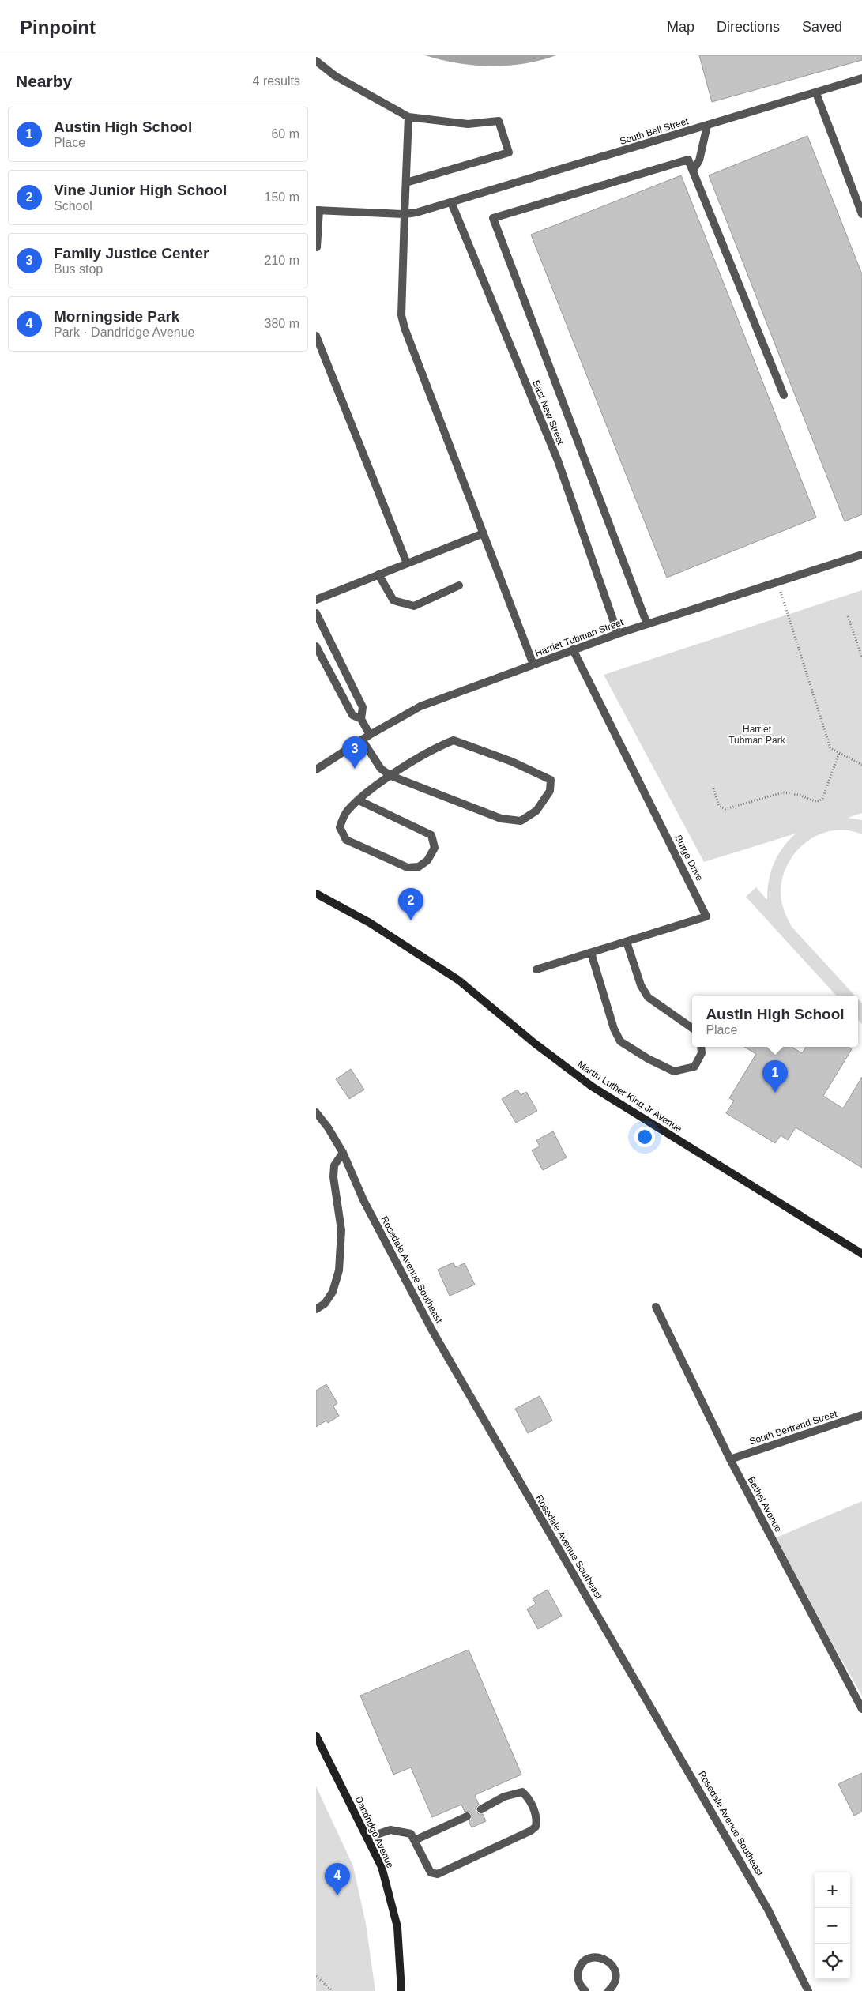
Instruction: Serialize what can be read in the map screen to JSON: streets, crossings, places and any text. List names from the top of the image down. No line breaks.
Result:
{"streets":{"main road":["Martin Luther King Jr Avenue","Dandridge Avenue"],"street":["South Bell Street","East New Street","Harriet Tubman Street","Burge Drive","Rosedale Avenue Southeast","South Bertrand Street","Bethel Avenue"]},"crossings":[["South Bell Street","East New Street"],["East New Street","Harriet Tubman Street"],["Harriet Tubman Street","Burge Drive"],["South Bertrand Street","Bethel Avenue"]],"parks":["Harriet Tubman Park"],"page":{"header":"Pinpoint","nav":["Map","Directions","Saved"],"heading":["Nearby","4 results"],"list":[{"mark":"1","name":"Austin High School","note":"Place","value":"60 m"},{"mark":"2","name":"Vine Junior High School","note":"School","value":"150 m"},{"mark":"3","name":"Family Justice Center","note":"Bus stop","value":"210 m"},{"mark":"4","name":"Morningside Park","note":"Park · Dandridge Avenue","value":"380 m"}],"pins":["3","2","1","4"],"popup":["Austin High School","Place"],"map_buttons":["+","−"]}}
